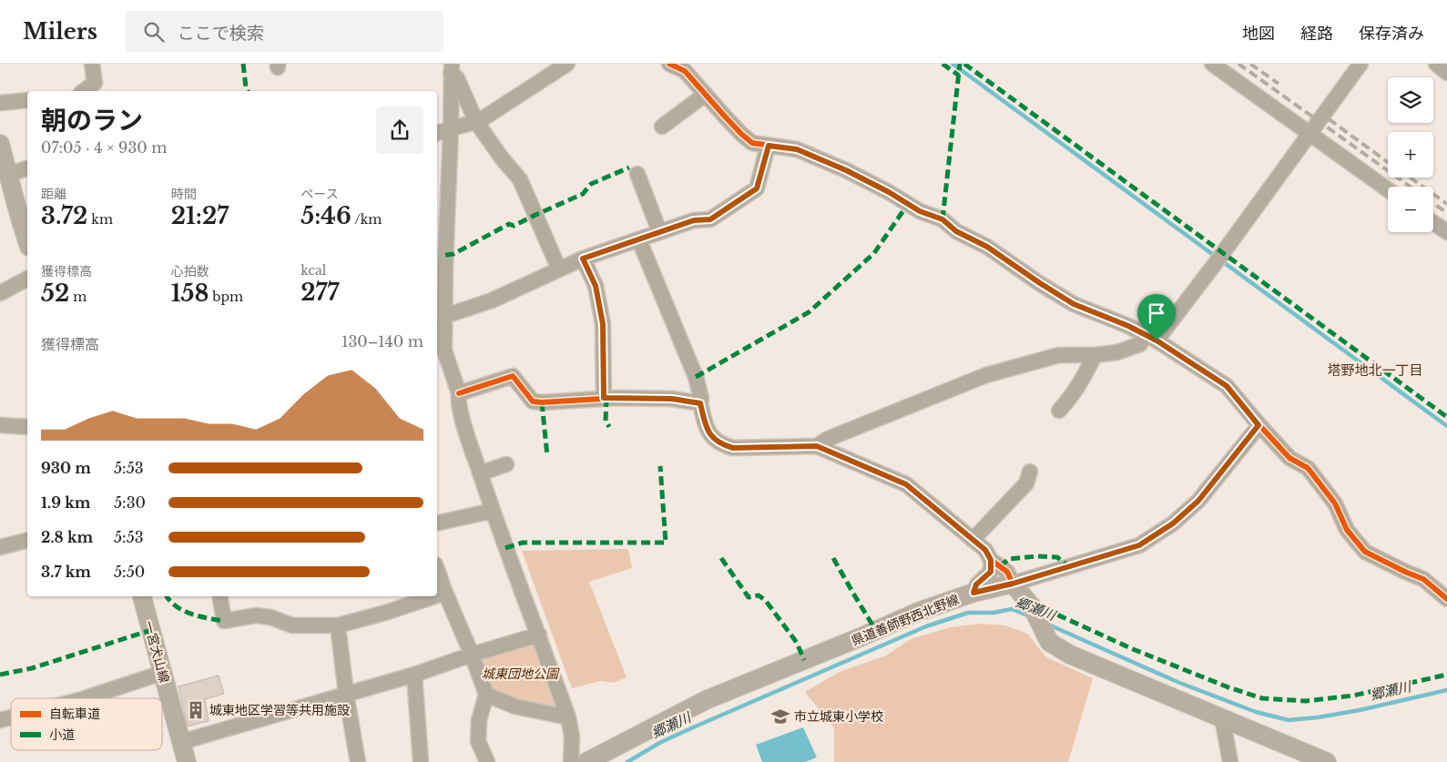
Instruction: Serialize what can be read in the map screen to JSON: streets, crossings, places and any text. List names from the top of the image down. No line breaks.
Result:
{"streets":{"main road":["県道善師野西北野線","一宮犬山線"]},"districts":["塔野地北一丁目"],"water":["郷瀬川"],"parks":["城東団地公園"],"places":{"building":["城東地区学習等共用施設"],"school or university":["市立城東小学校"]},"legend":["自転車道","小道"],"page":{"header":"Milers","search":"ここで検索","nav":["地図","経路","保存済み"],"map_buttons":["+","−"],"heading":["朝のラン","07:05 · 4 × 930 m"],"stats":[["距離","3.72 km"],["時間","21:27"],["ペース","5:46 /km"],["獲得標高","52 m"],["心拍数","158 bpm"],["kcal","277"]],"chart":["獲得標高","130–140 m"],"list":[{"name":"930 m","note":"5:53"},{"name":"1.9 km","note":"5:30"},{"name":"2.8 km","note":"5:53"},{"name":"3.7 km","note":"5:50"}]}}
